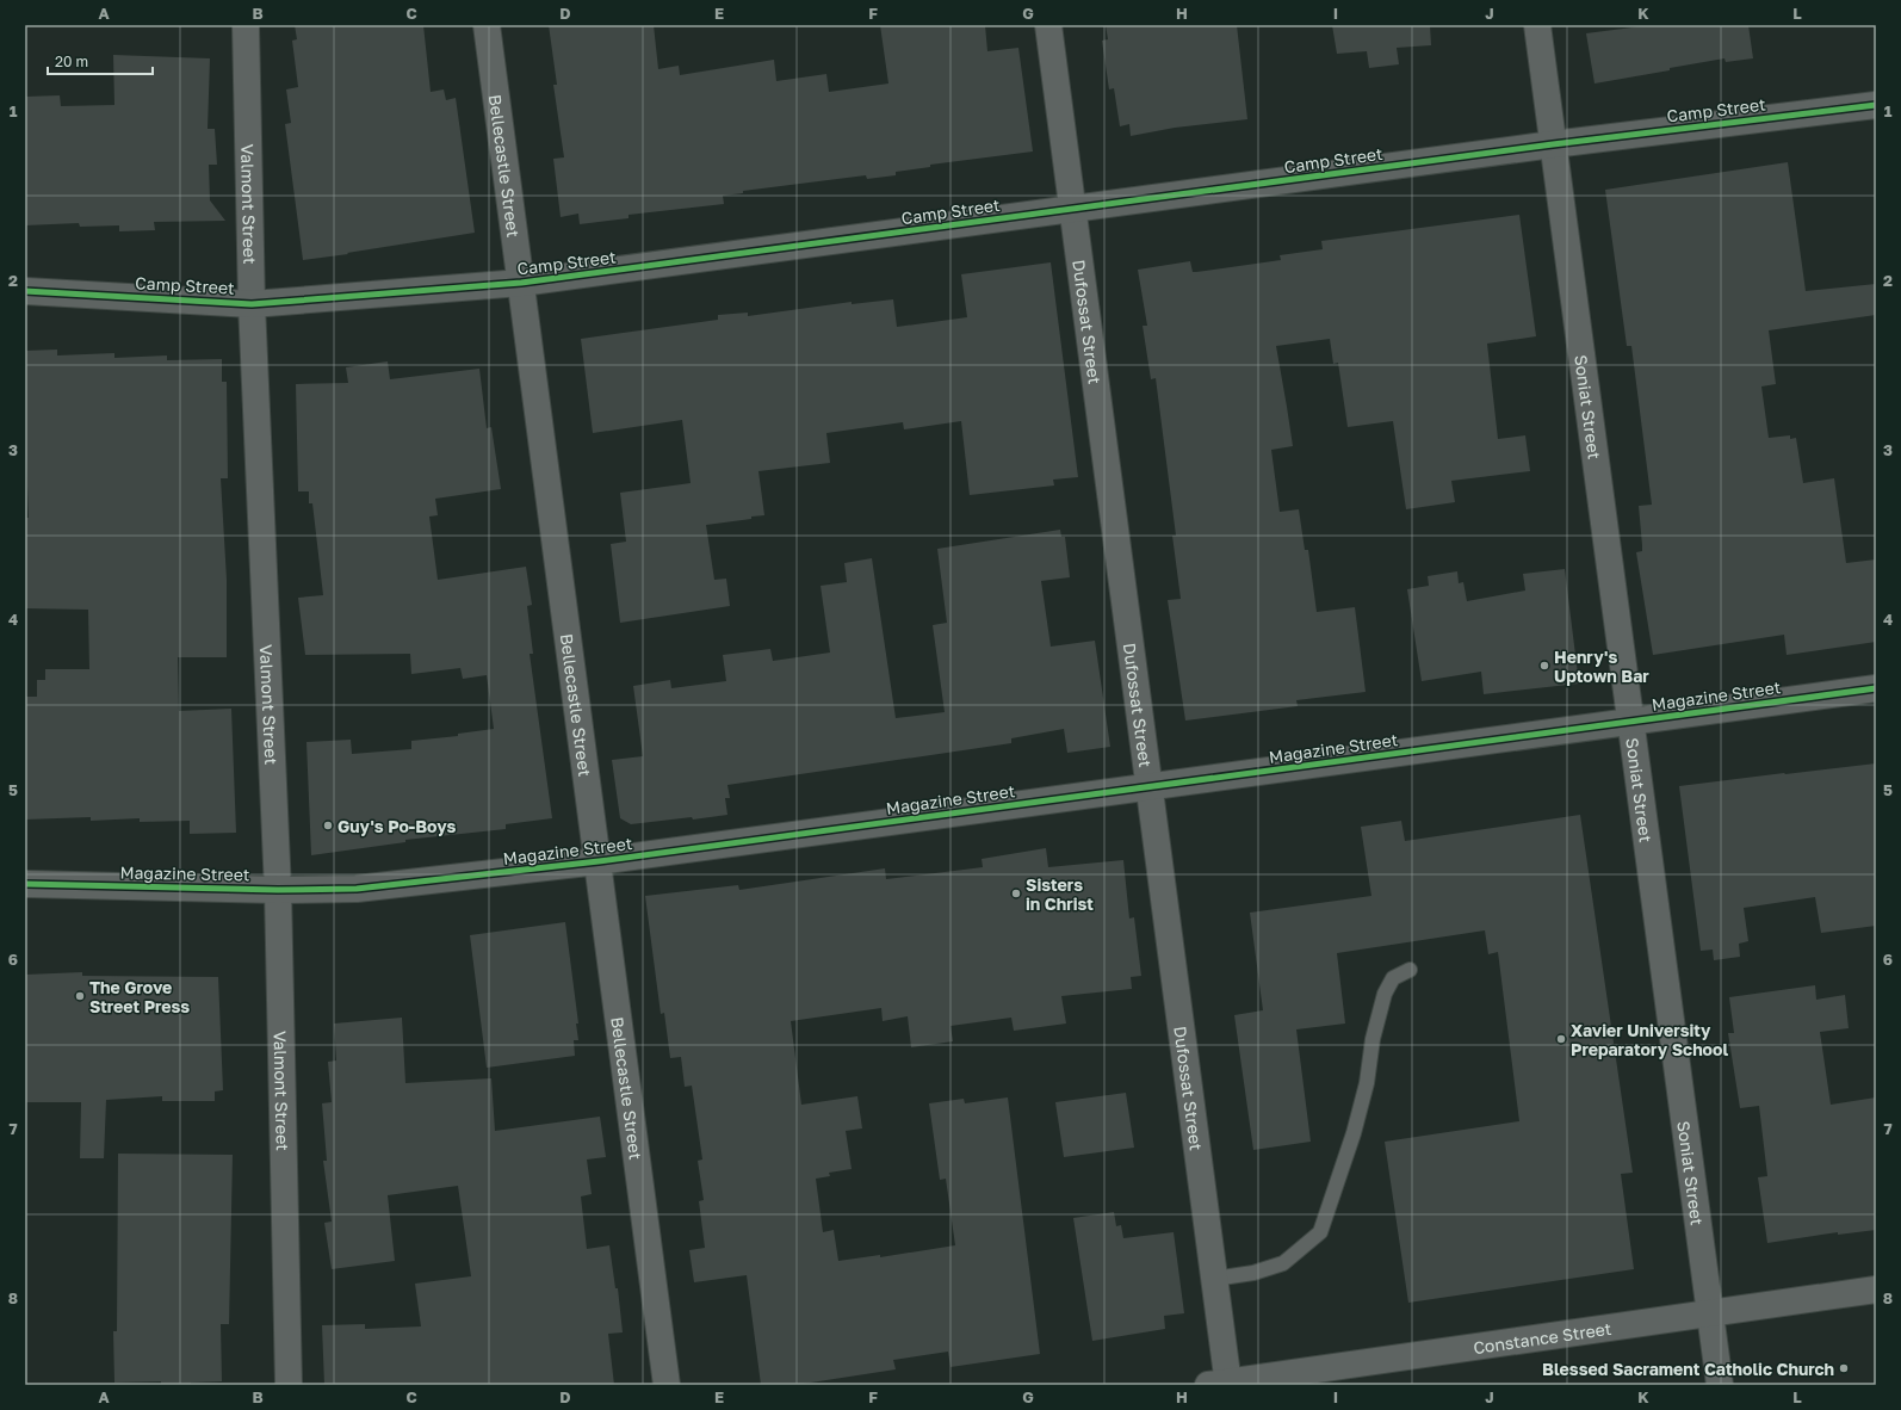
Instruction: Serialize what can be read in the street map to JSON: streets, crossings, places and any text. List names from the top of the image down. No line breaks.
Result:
{"streets":{"street":["Camp Street","Bellecastle Street","Valmont Street","Dufossat Street","Soniat Street","Magazine Street","Constance Street"]},"crossings":[["Camp Street","Bellecastle Street"],["Camp Street","Valmont Street"],["Camp Street","Dufossat Street"],["Camp Street","Soniat Street"],["Bellecastle Street","Magazine Street"],["Valmont Street","Magazine Street"],["Dufossat Street","Magazine Street"],["Dufossat Street","Constance Street"],["Soniat Street","Magazine Street"],["Soniat Street","Constance Street"]],"places":["Henry's Uptown Bar","Guy's Po-Boys","Sisters in Christ","The Grove Street Press","Xavier University Preparatory School","Blessed Sacrament Catholic Church"],"scale_bar":"20 m","grid":{"columns":["A","B","C","D","E","F","G","H","I","J","K","L"],"rows":["1","2","3","4","5","6","7","8"]}}
